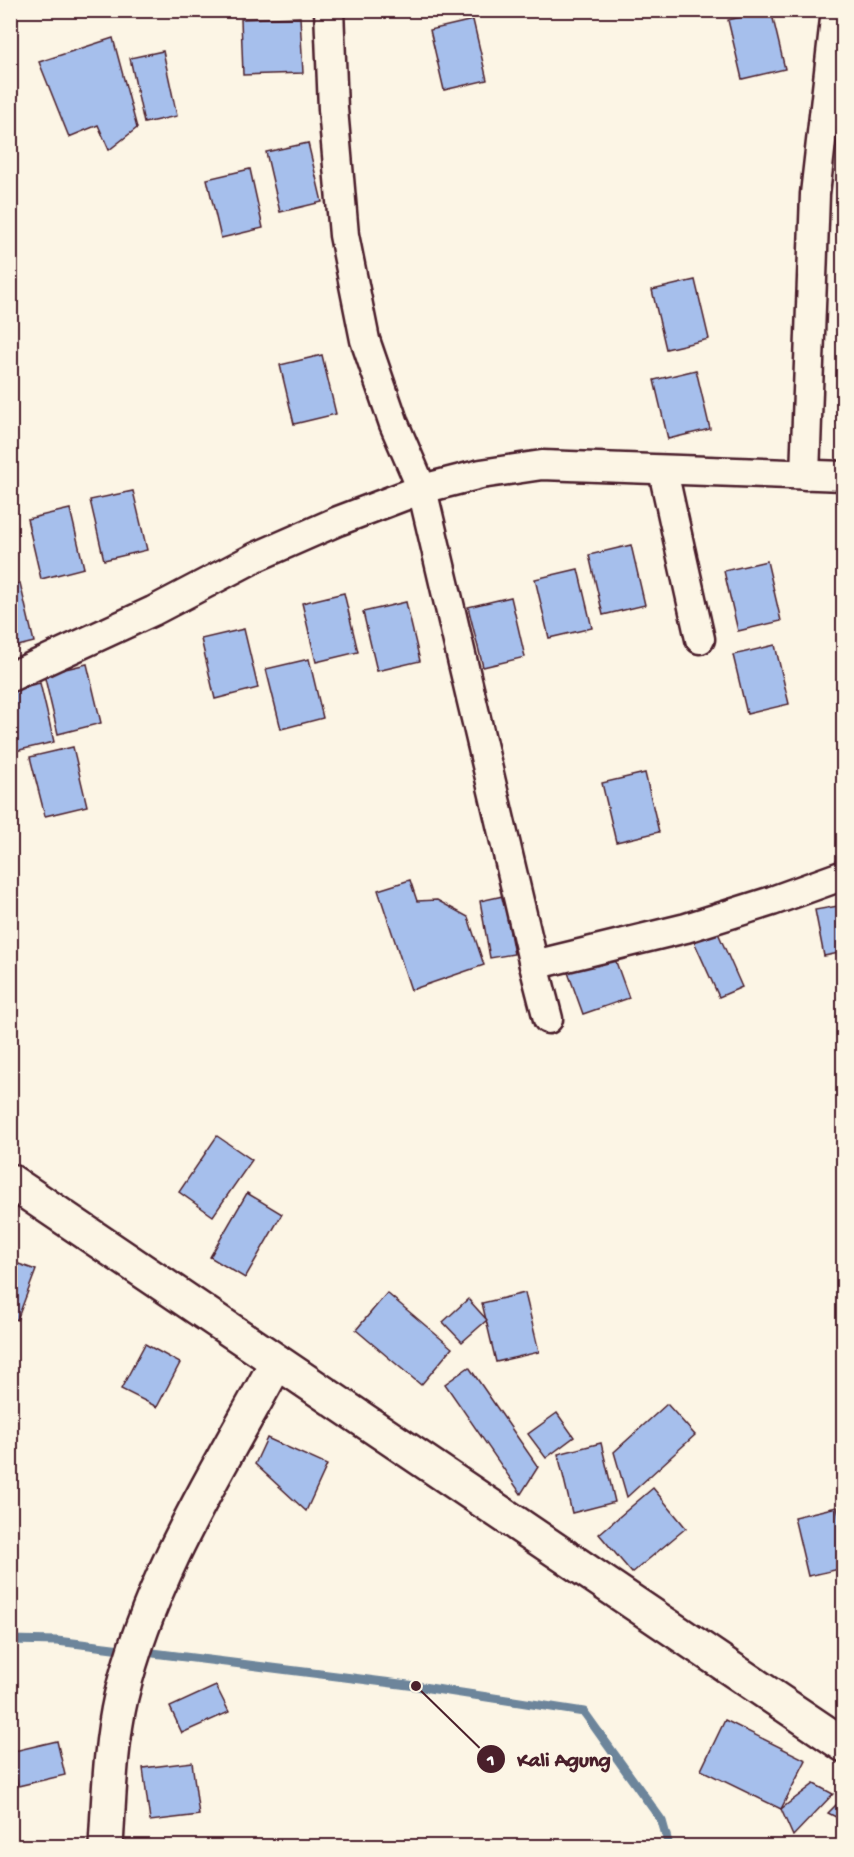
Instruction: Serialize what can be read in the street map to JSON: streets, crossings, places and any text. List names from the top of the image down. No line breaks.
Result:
{"places":["Kali Agung"]}
